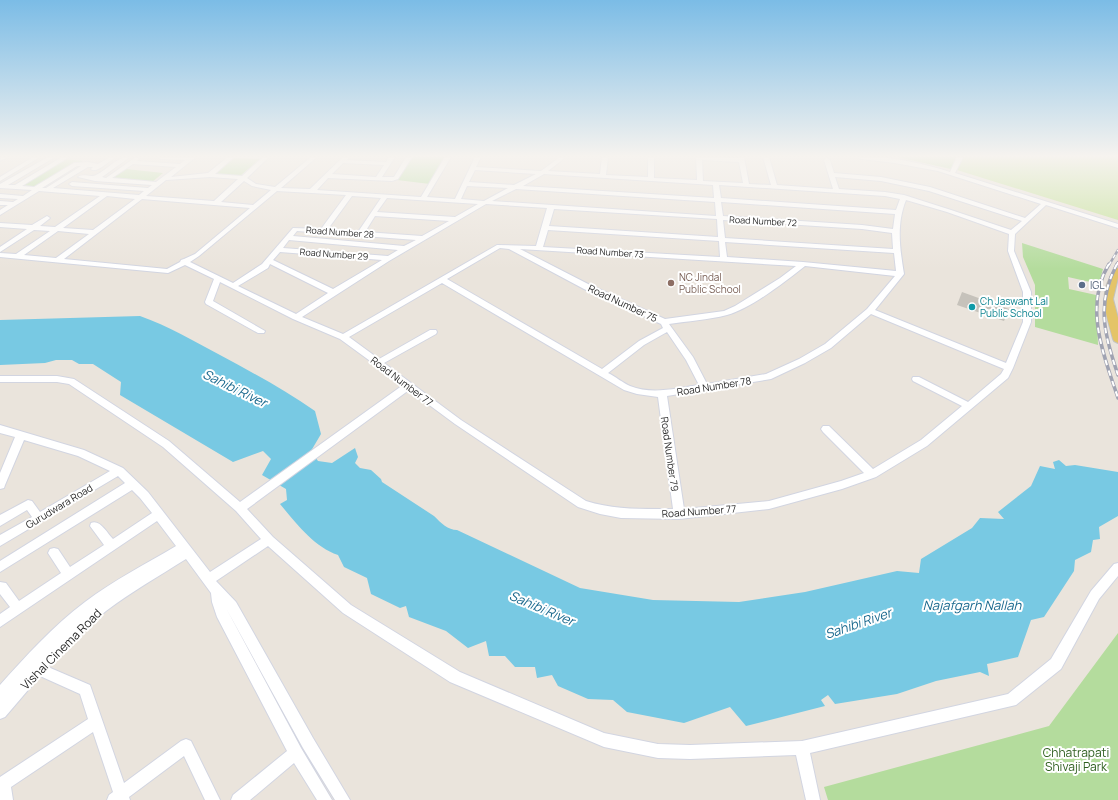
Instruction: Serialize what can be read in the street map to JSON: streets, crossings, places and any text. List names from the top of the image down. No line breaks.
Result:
{"streets":{"street":["Road Number 72","Road Number 28","Road Number 73","Road Number 29","Road Number 75","Road Number 77","Road Number 78","Road Number 79","Gurudwara Road","Vishal Cinema Road"]},"crossings":[["Road Number 28","Road Number 29"],["Road Number 28","Road Number 77"],["Road Number 73","Road Number 75"],["Road Number 73","Road Number 77"],["Road Number 73","Road Number 78"],["Road Number 77","Road Number 79"],["Road Number 78","Road Number 79"]],"water":["Sahibi River","Najafgarh Nallah"],"parks":["Chhatrapati Shivaji Park"],"places":["NC Jindal Public School","IGL","Ch Jaswant Lal Public School"]}
